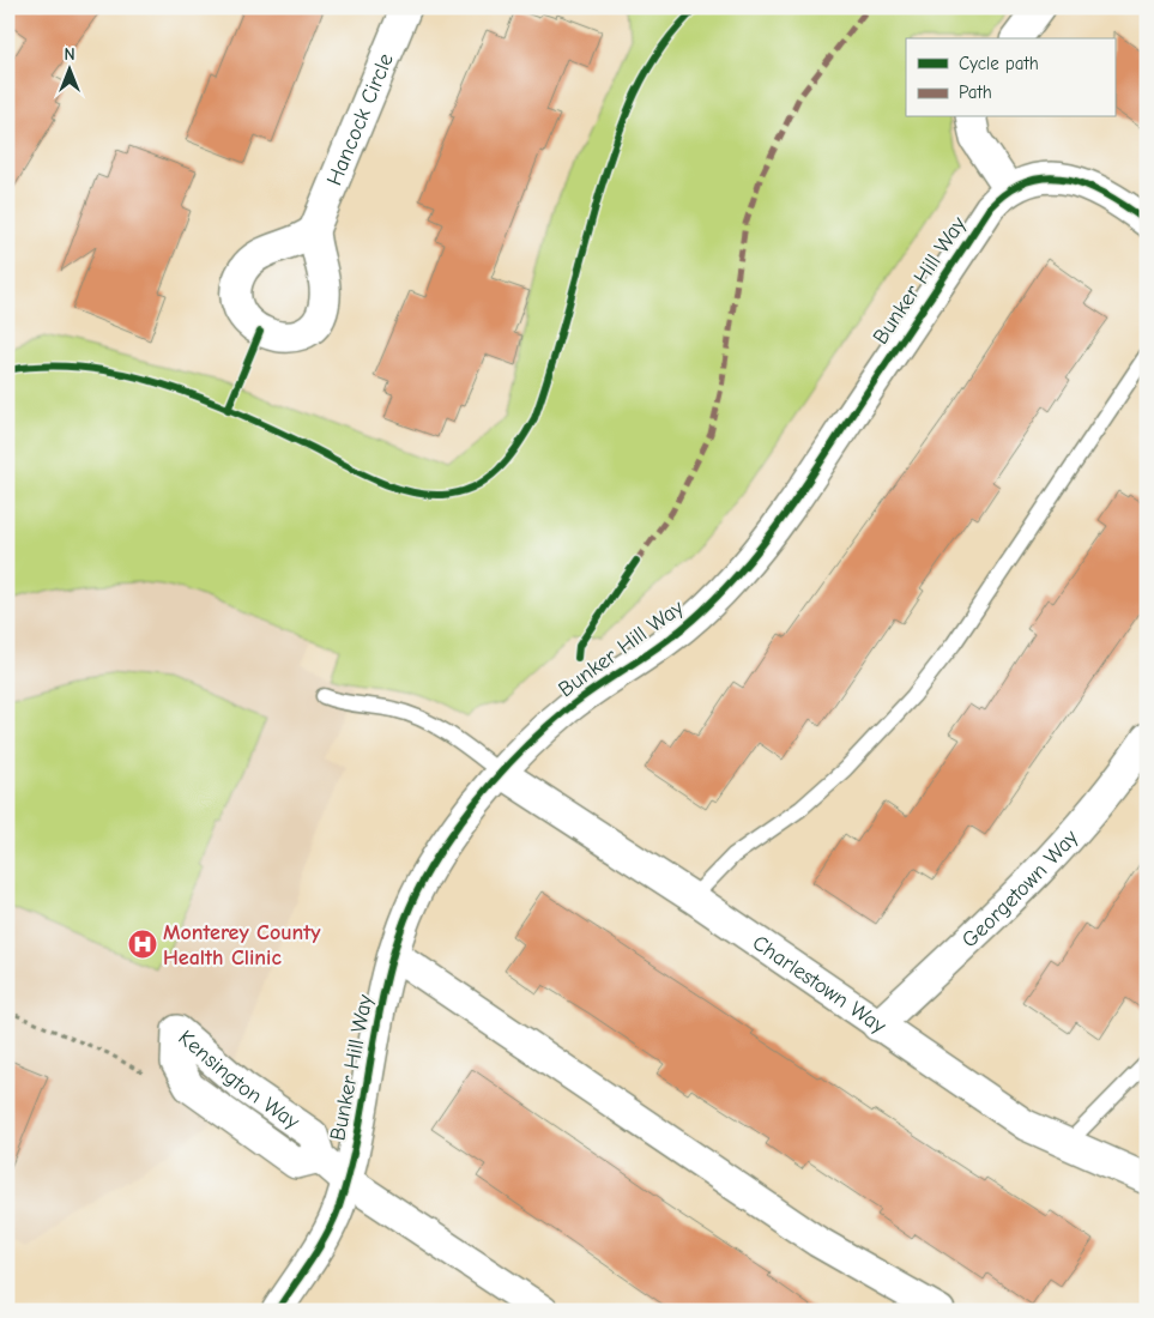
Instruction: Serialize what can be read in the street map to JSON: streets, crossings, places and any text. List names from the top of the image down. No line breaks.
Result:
{"streets":{"street":["Hancock Circle","Bunker Hill Way","Georgetown Way","Charlestown Way","Kensington Way"]},"crossings":[["Bunker Hill Way","Charlestown Way"],["Bunker Hill Way","Kensington Way"],["Georgetown Way","Charlestown Way"]],"places":{"hospital":["Monterey County Health Clinic"]},"legend":["Cycle path","Path"],"north":"top"}
